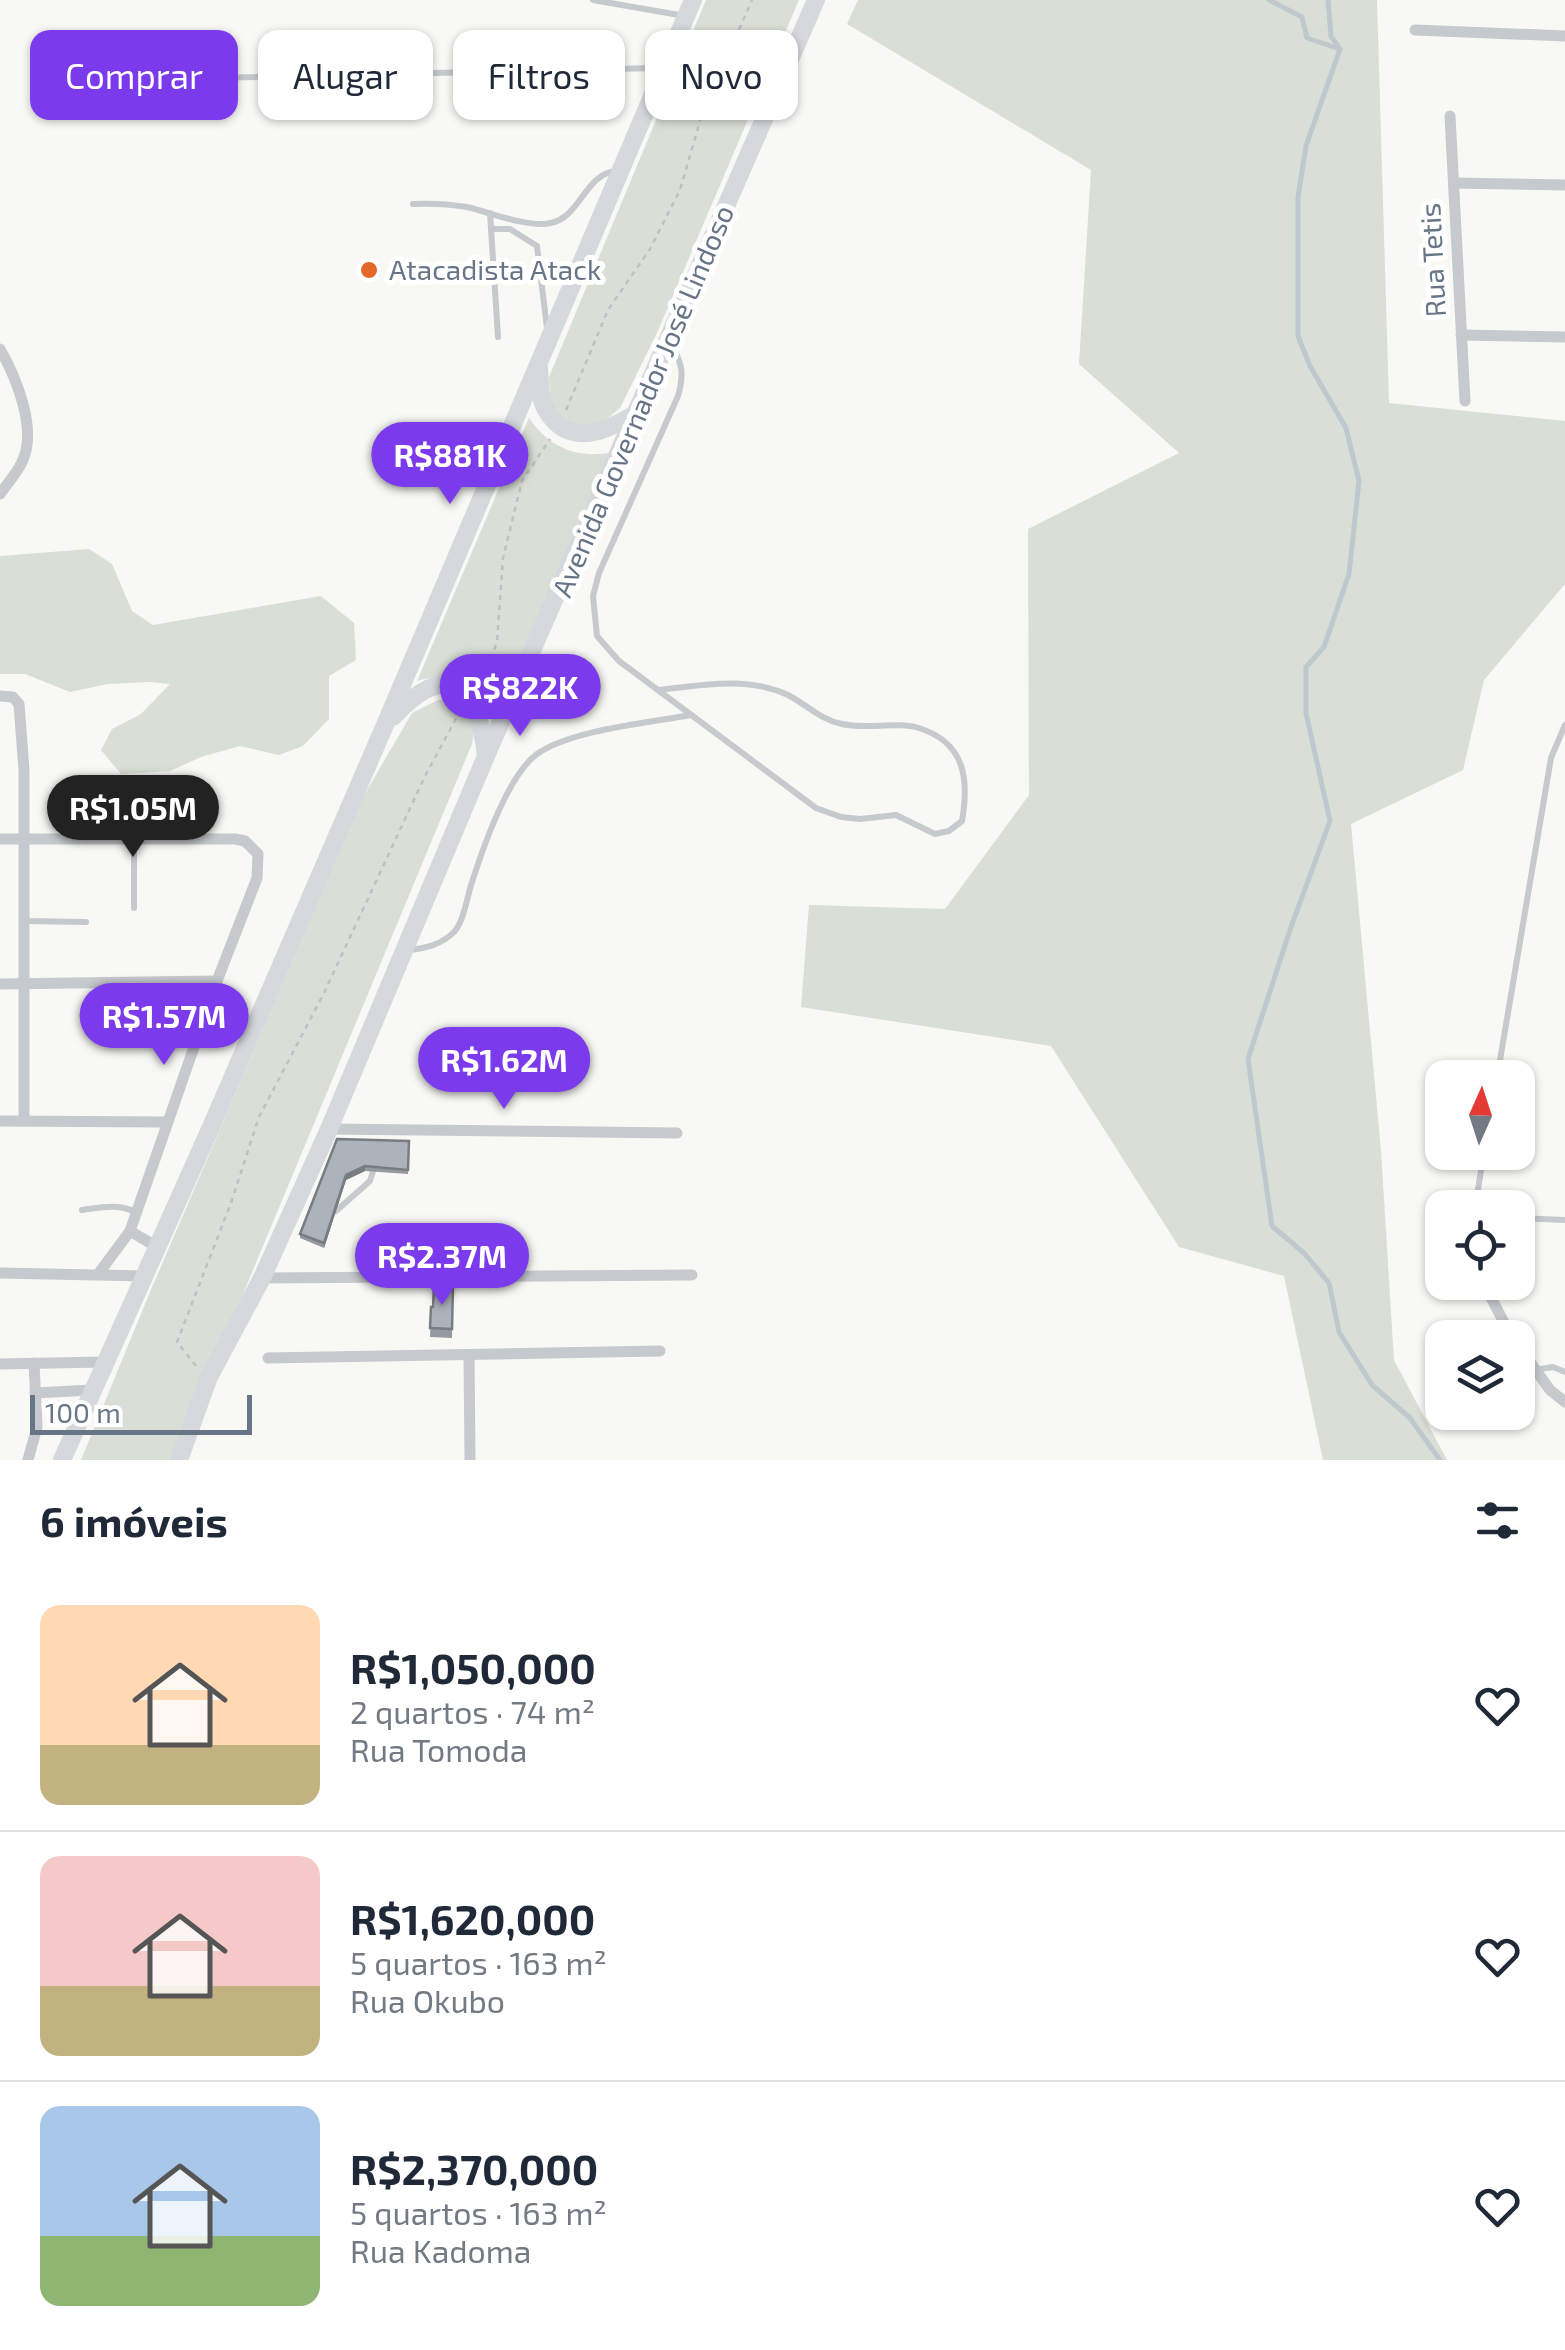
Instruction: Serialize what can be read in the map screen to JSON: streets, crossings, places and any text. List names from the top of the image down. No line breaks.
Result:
{"streets":{"main road":["Avenida Governador José Lindoso"],"street":["Rua Tetis"]},"places":["Atacadista Atack"],"scale_bar":"100 m","north":"top","page":{"chip":["Comprar","Alugar","Filtros","Novo"],"price":["R$881K","R$822K","R$1.05M","R$1.57M","R$1.62M","R$2.37M"],"scale":"100 m","heading":"6 imóveis","list":[{"name":"R$1,050,000","note":"2 quartos · 74 m² · Rua Tomoda"},{"name":"R$1,620,000","note":"5 quartos · 163 m² · Rua Okubo"},{"name":"R$2,370,000","note":"5 quartos · 163 m² · Rua Kadoma"}]}}
